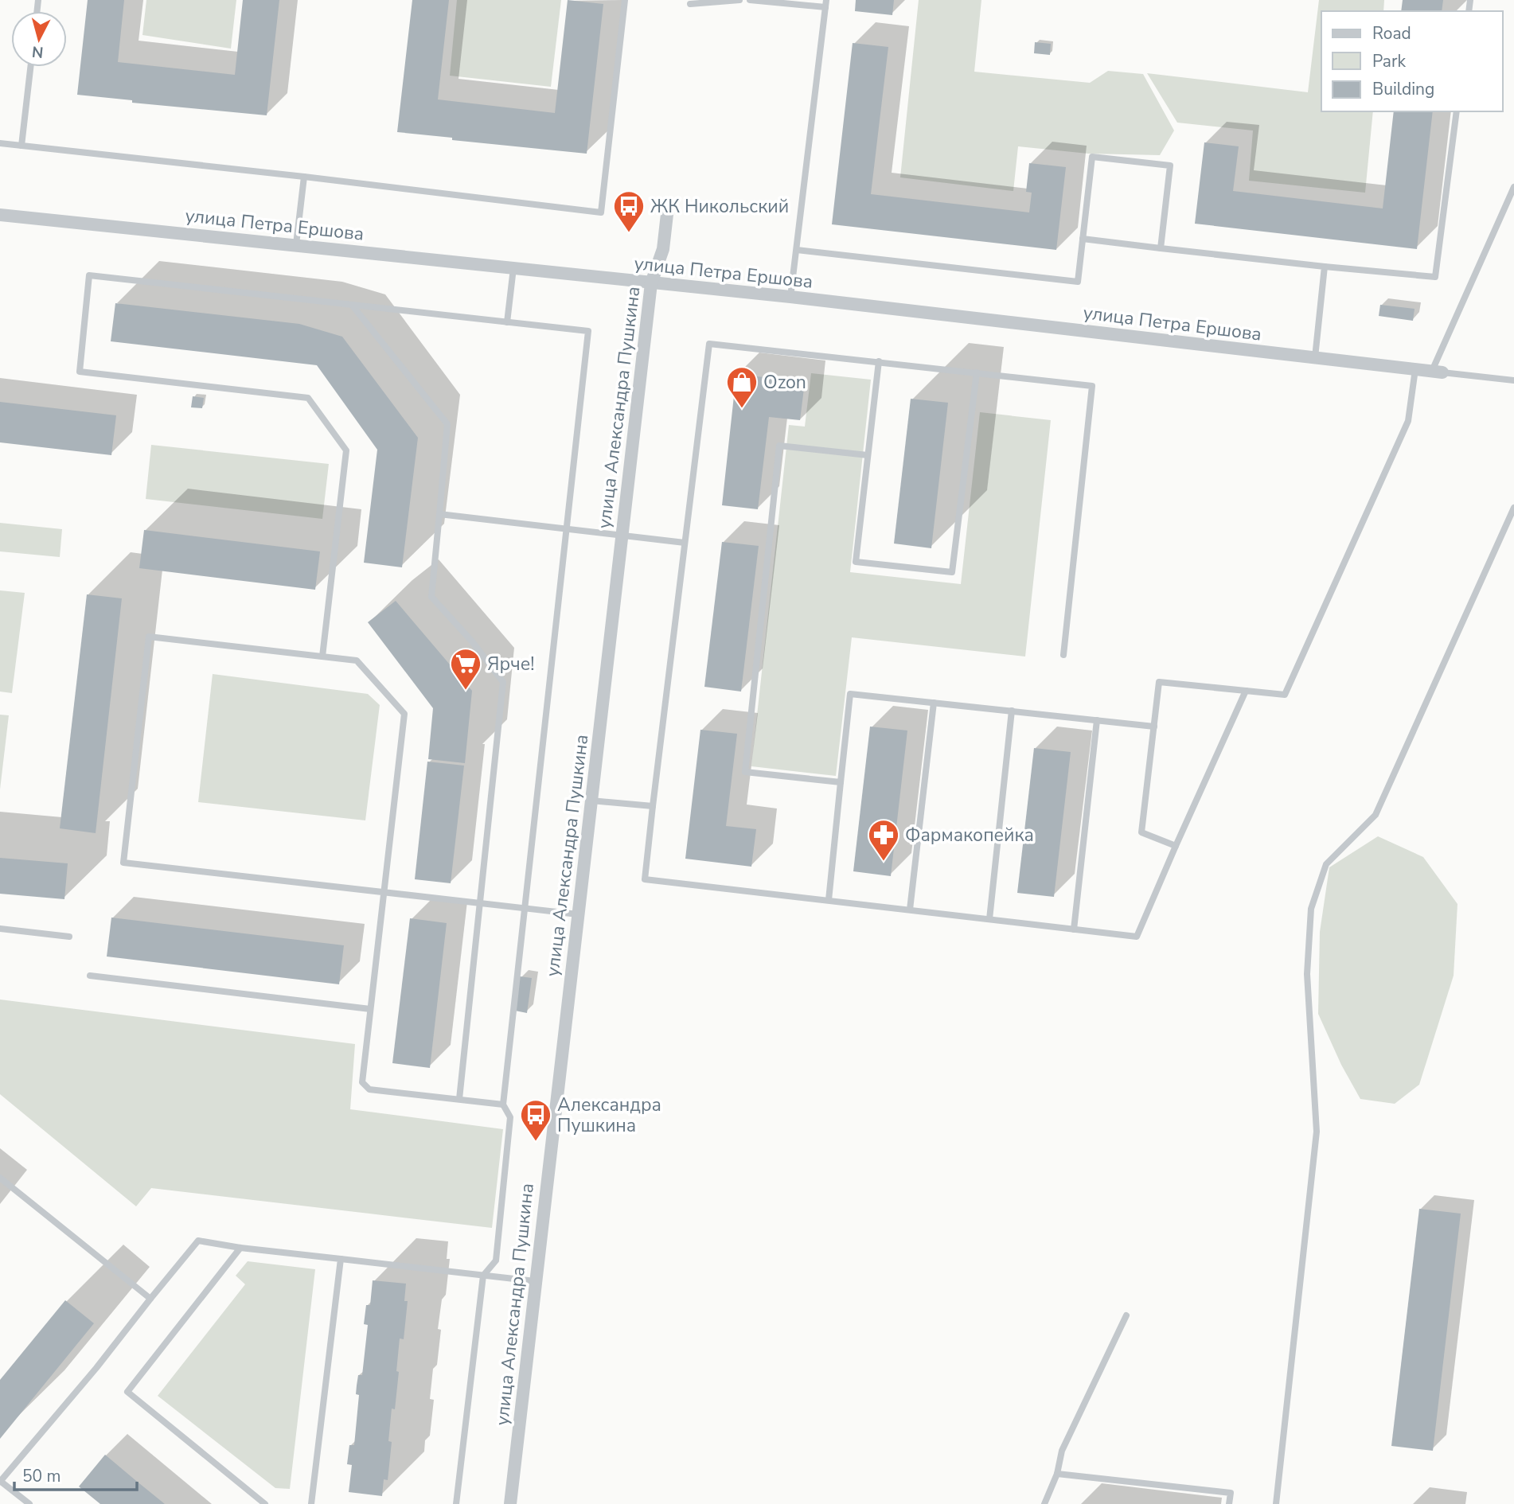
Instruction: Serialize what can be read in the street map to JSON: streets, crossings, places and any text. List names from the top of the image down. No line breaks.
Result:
{"streets":{"street":["улица Петра Ершова","улица Александра Пушкина"]},"crossings":[["улица Петра Ершова","улица Александра Пушкина"]],"places":{"bus stop":["ЖК Никольский","Александра Пушкина"],"shop":["Ozon"],"supermarket":["Ярче!"],"pharmacy":["Фармакопейка"]},"legend":["Road","Park","Building"],"scale_bar":"50 m","north":"bottom"}
